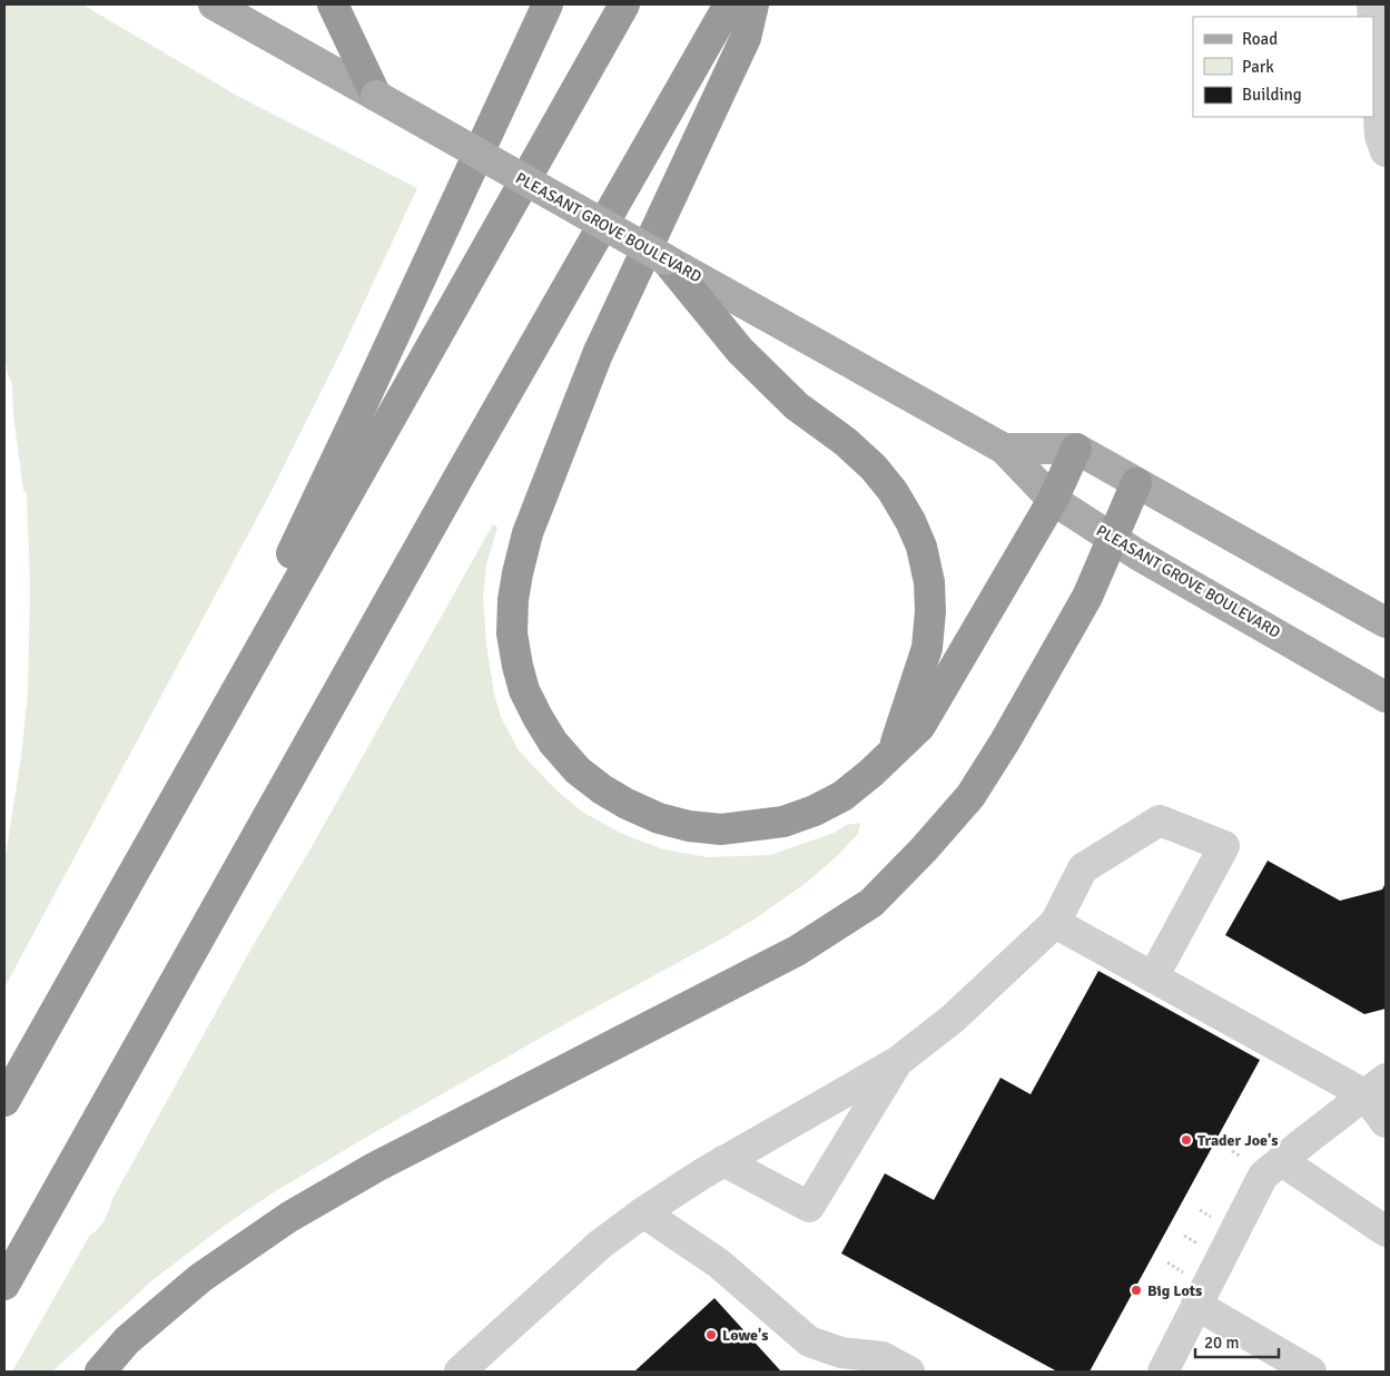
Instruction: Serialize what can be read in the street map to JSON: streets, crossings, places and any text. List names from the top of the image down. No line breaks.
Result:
{"streets":{"main road":["PLEASANT GROVE BOULEVARD"]},"places":["Trader Joe's","Big Lots","Lowe's"],"legend":["Road","Park","Building"],"scale_bar":"20 m"}
